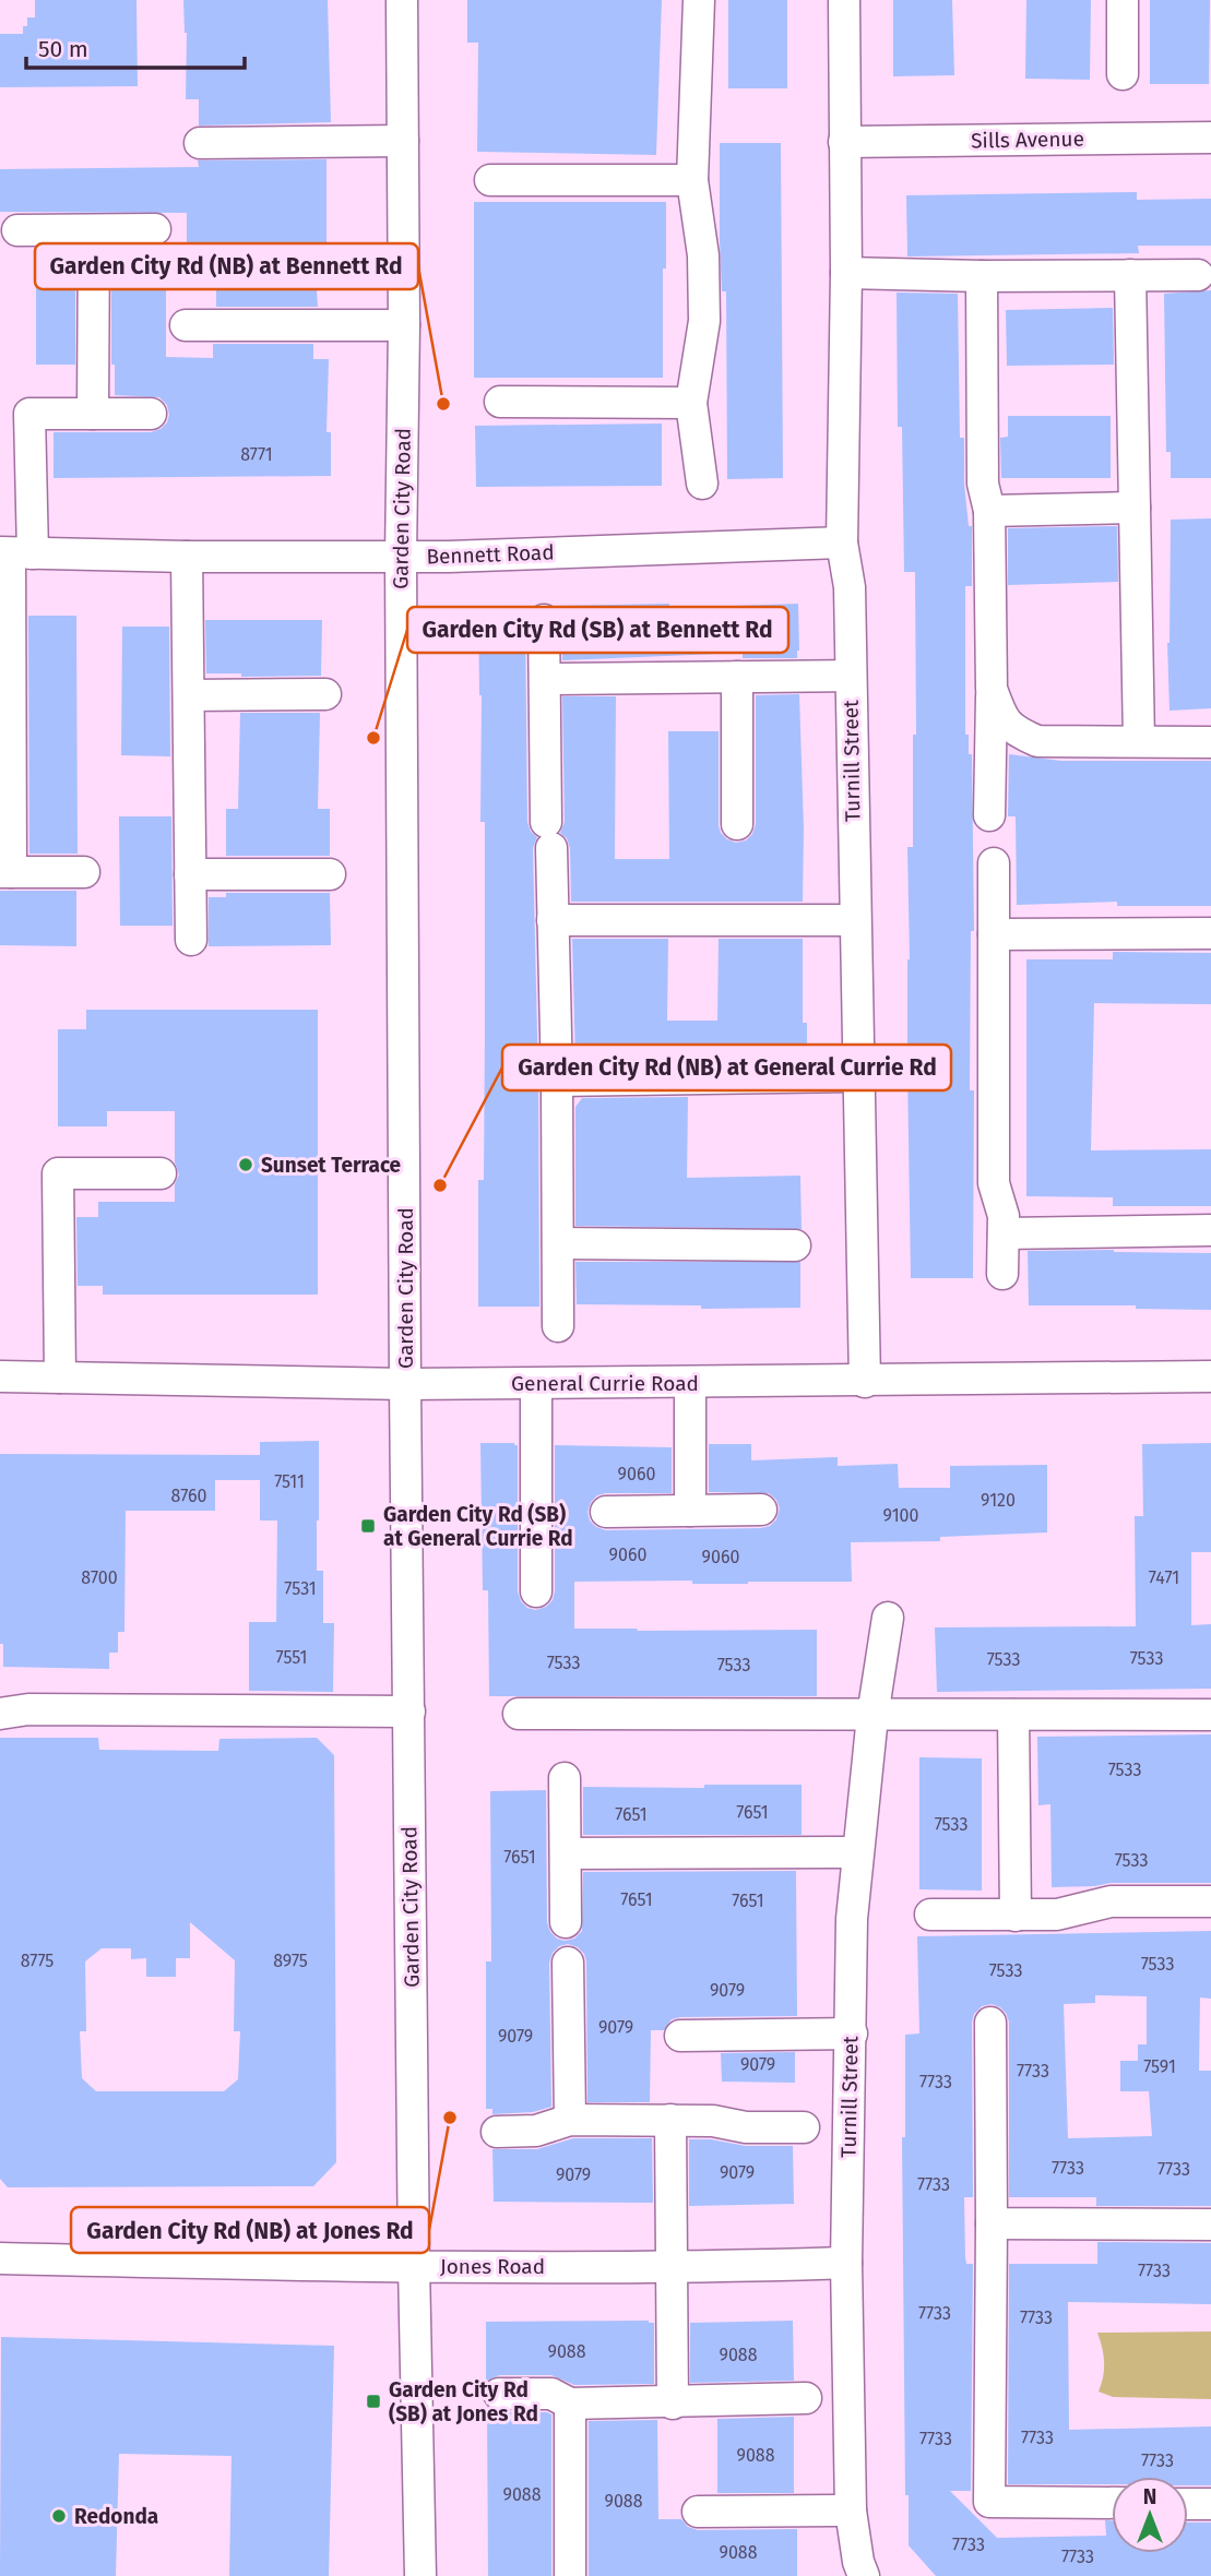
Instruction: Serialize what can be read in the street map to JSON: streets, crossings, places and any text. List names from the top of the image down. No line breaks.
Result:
{"streets":{"street":["Sills Avenue","Garden City Road","Bennett Road","Turnill Street","General Currie Road","Jones Road"]},"crossings":[["Sills Avenue","Turnill Street"],["Garden City Road","Bennett Road"],["Garden City Road","General Currie Road"],["Garden City Road","Jones Road"],["Bennett Road","Turnill Street"],["Turnill Street","General Currie Road"],["Turnill Street","Jones Road"]],"places":{"other":["Garden City Rd (NB) at Bennett Rd","Garden City Rd (SB) at Bennett Rd","Sunset Terrace","Garden City Rd (NB) at General Currie Rd","Garden City Rd (NB) at Jones Rd","Redonda"],"transit":["Garden City Rd (SB) at General Currie Rd","Garden City Rd (SB) at Jones Rd"]},"house_numbers":["8771","9060","7511","8760","9120","9100","9060","9060","8700","7471","7531","7551","7533","7533","7533","7533","7533","7651","7651","7533","7651","7533","7651","7651","8775","8975","7533","7533","9079","9079","9079","9079","7591","7733","7733","7733","7733","9079","9079","7733","7733","7733","7733","9088","9088","7733","7733","9088","7733","9088","9088","7733","9088","7733"],"scale_bar":"50 m","north":"top"}
